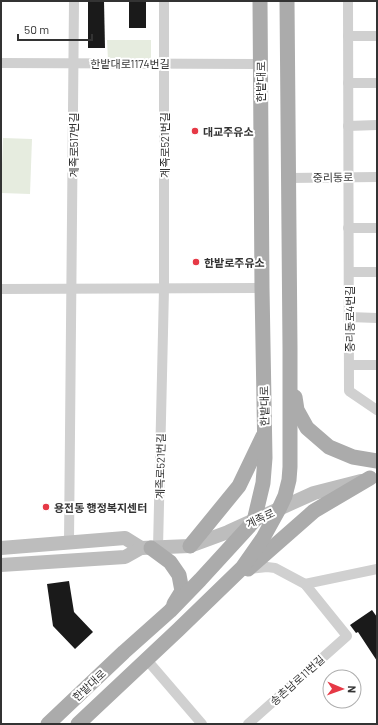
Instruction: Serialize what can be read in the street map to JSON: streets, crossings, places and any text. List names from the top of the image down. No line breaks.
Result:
{"streets":{"main road":["한밭대로","계족로"],"street":["한밭대로1174번길","계족로517번길","계족로521번길","중리동로","중리동로4번길","송촌남로11번길"]},"crossings":[["한밭대로1174번길","한밭대로"],["한밭대로1174번길","계족로517번길"],["한밭대로1174번길","계족로521번길"],["한밭대로","중리동로"],["한밭대로","계족로"],["계족로521번길","계족로"],["중리동로","중리동로4번길"]],"places":["대교주유소","한밭로주유소","용전동 행정복지센터"],"scale_bar":"50 m","north":"right"}
